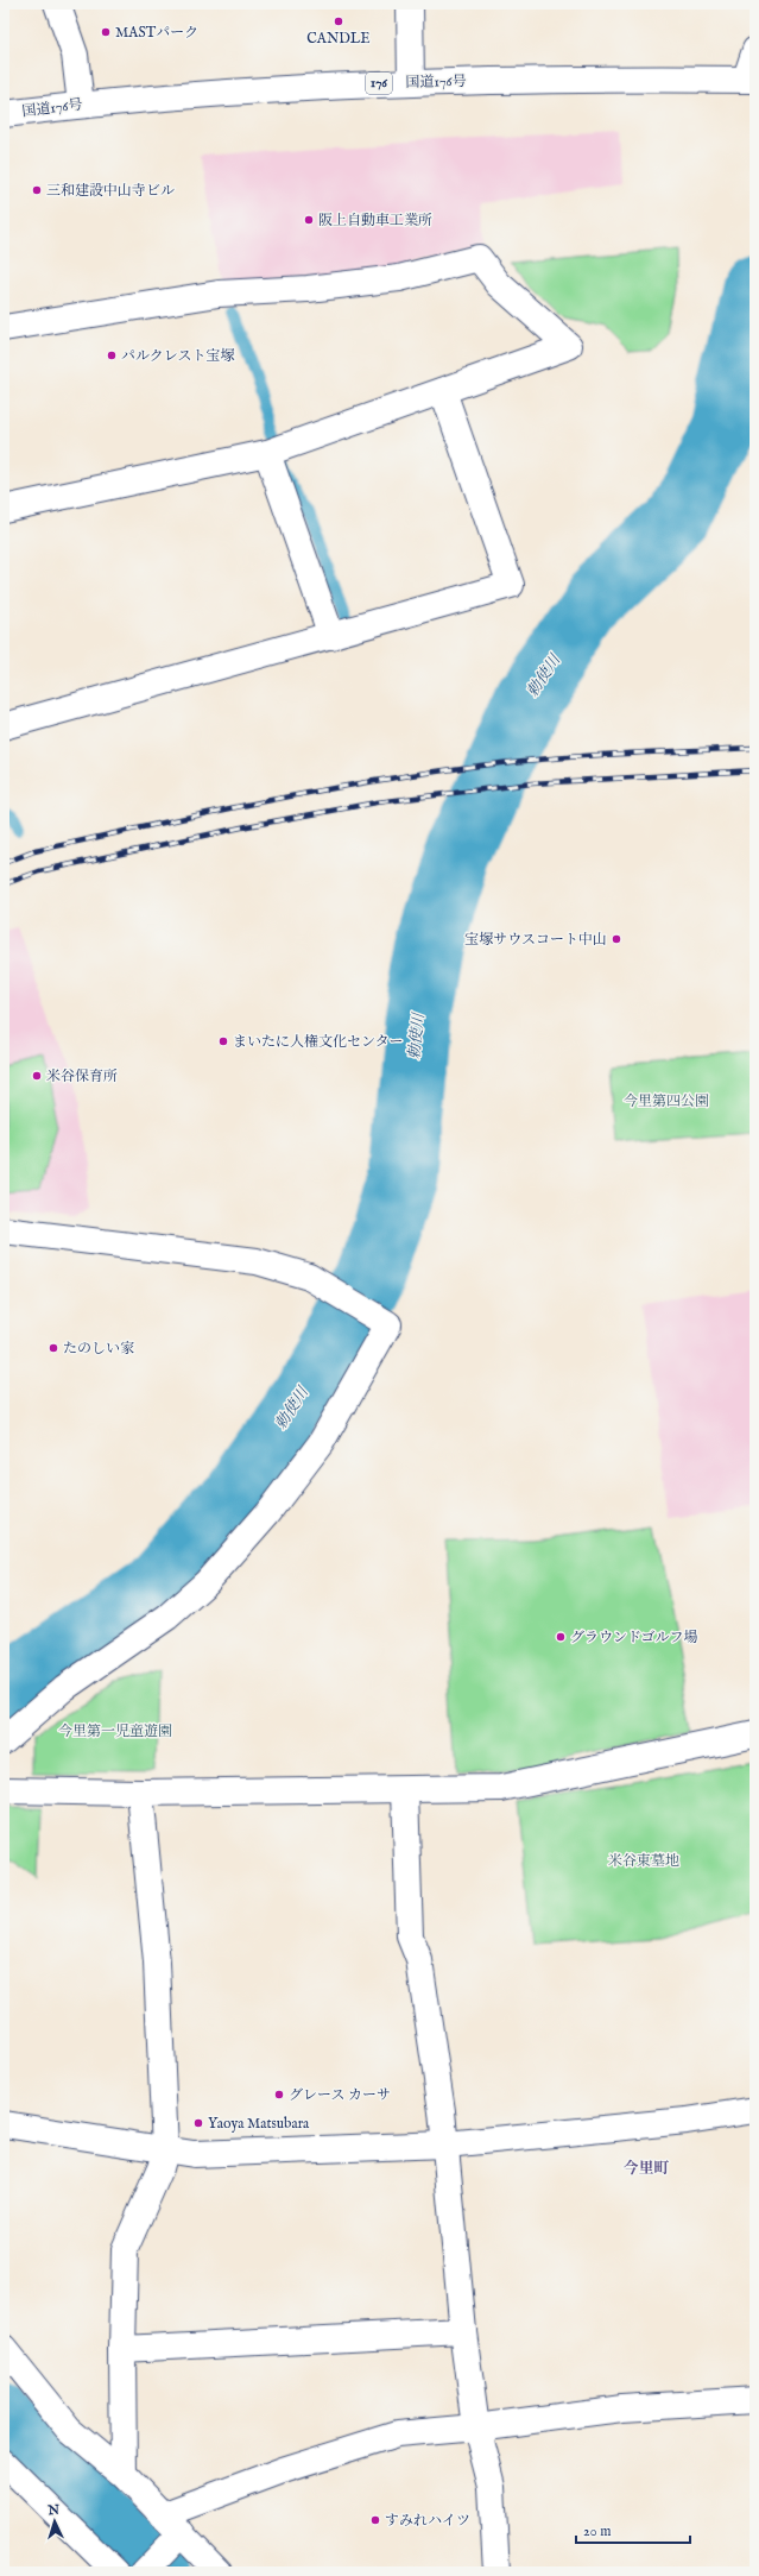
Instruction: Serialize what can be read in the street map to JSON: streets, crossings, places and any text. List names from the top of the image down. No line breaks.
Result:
{"streets":{"main road":["国道176号","176"]},"districts":["今里町"],"water":["勅使川"],"parks":["今里第四公園","今里第一児童遊園","米谷東墓地"],"places":["CANDLE","MASTパーク","三和建設中山寺ビル","阪上自動車工業所","パルクレスト宝塚","宝塚サウスコート中山","まいたに人権文化センター","米谷保育所","たのしい家","グラウンドゴルフ場","グレース カーサ","Yaoya Matsubara","すみれハイツ"],"scale_bar":"20 m","north":"top"}
